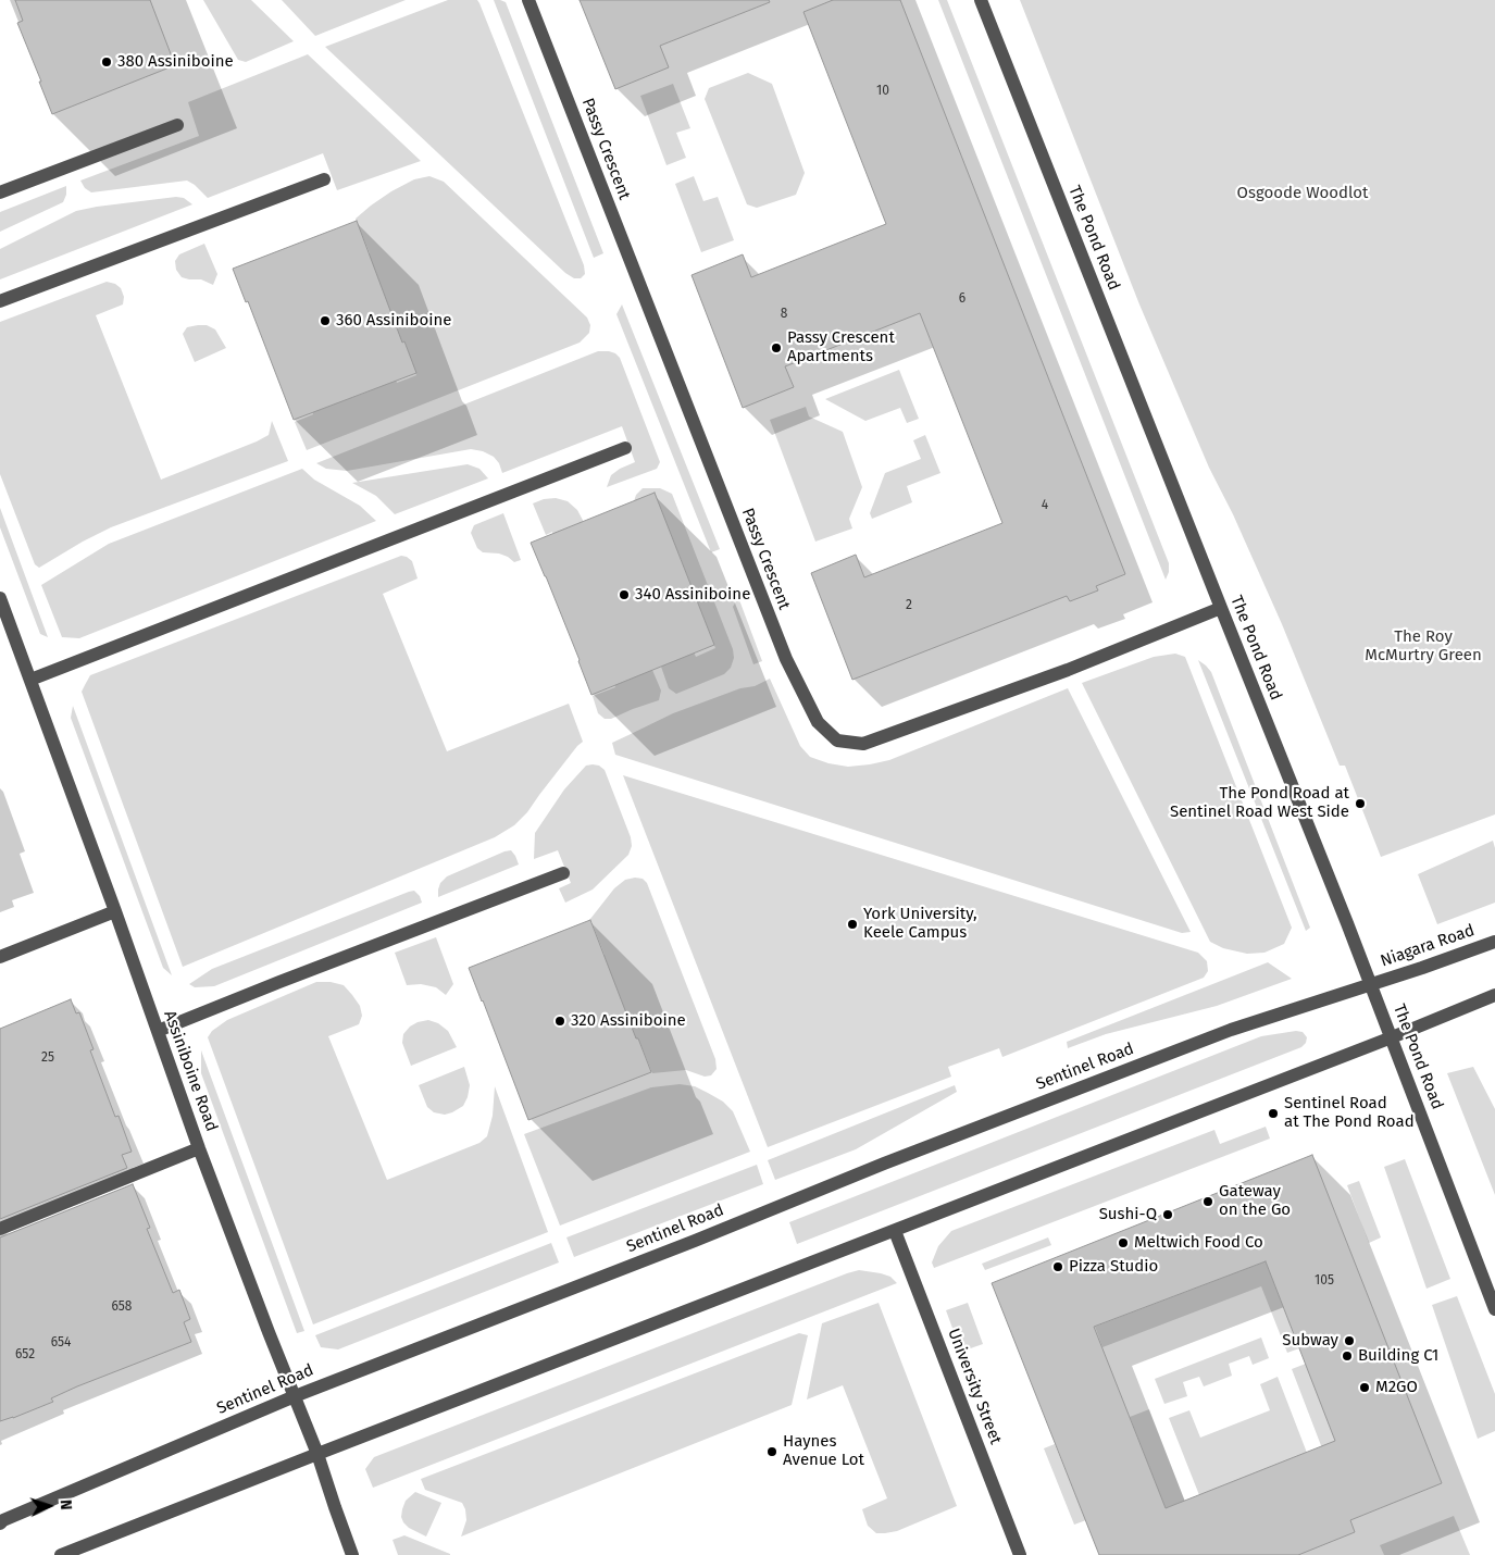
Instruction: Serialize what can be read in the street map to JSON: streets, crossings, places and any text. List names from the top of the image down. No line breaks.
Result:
{"streets":{"street":["Passy Crescent","The Pond Road","Niagara Road","Sentinel Road","Assiniboine Road","University Street"]},"crossings":[["Passy Crescent","The Pond Road"],["The Pond Road","Niagara Road"],["The Pond Road","Sentinel Road"],["Niagara Road","Sentinel Road"],["Sentinel Road","Assiniboine Road"]],"parks":["Osgoode Woodlot","The Roy McMurtry Green"],"places":["380 Assiniboine","360 Assiniboine","Passy Crescent Apartments","340 Assiniboine","The Pond Road at Sentinel Road West Side","York University, Keele Campus","320 Assiniboine","Sentinel Road at The Pond Road","Gateway on the Go","Sushi-Q","Meltwich Food Co","Pizza Studio","Subway","Building C1","M2GO","Haynes Avenue Lot"],"house_numbers":["10","6","8","4","2","25","105","658","654","652"],"north":"right"}
